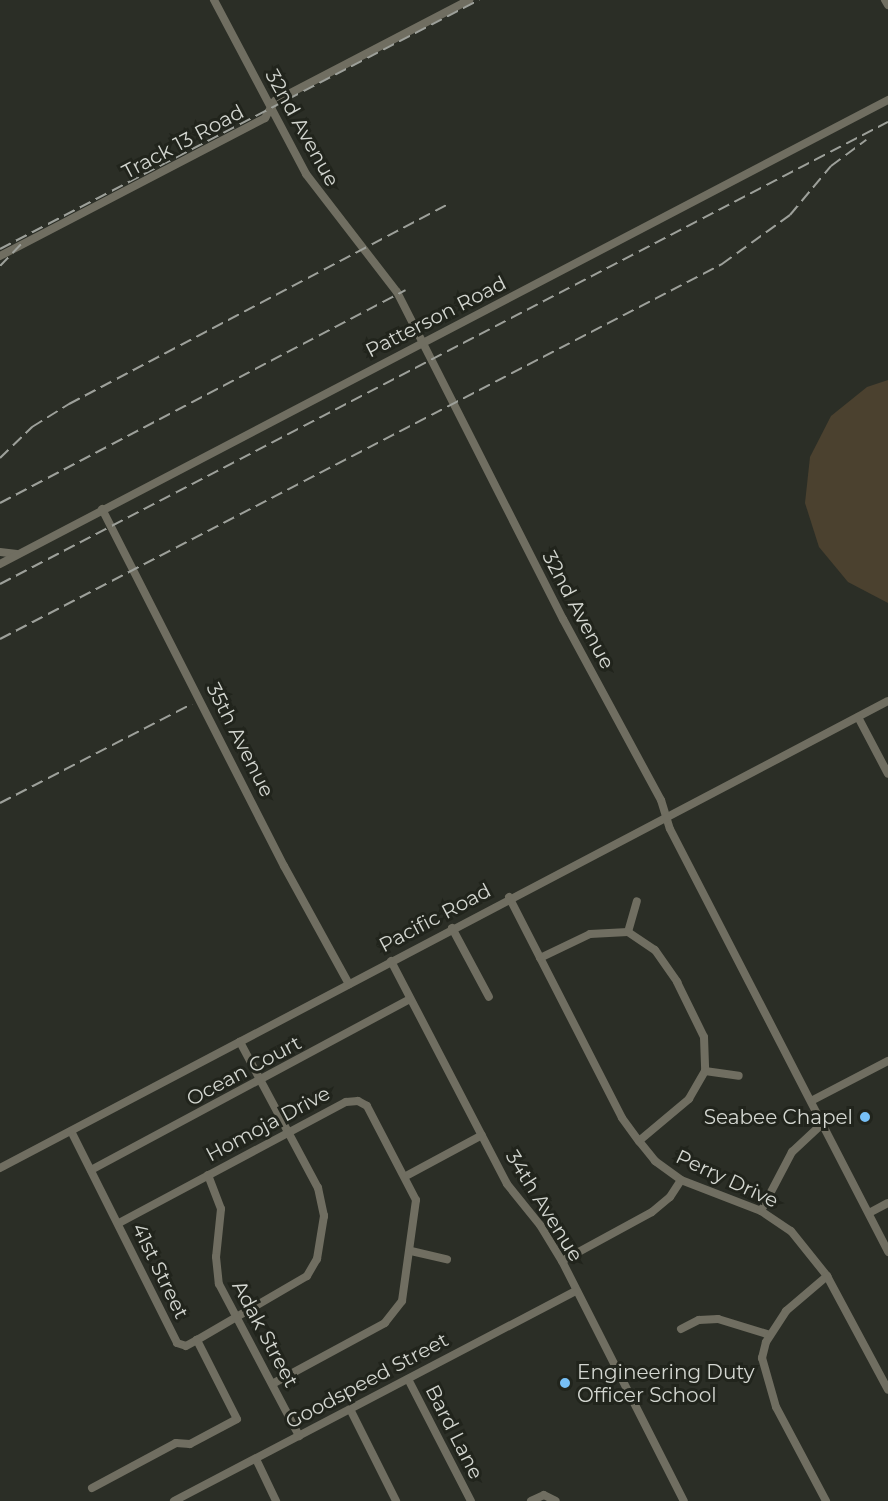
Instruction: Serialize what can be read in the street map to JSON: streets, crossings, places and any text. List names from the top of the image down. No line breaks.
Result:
{"streets":{"street":["32nd Avenue","Track 13 Road","Patterson Road","35th Avenue","Pacific Road","Ocean Court","Homoja Drive","Perry Drive","34th Avenue","41st Street","Adak Street","Goodspeed Street","Bard Lane"]},"crossings":[["32nd Avenue","Track 13 Road"],["32nd Avenue","Patterson Road"],["32nd Avenue","Pacific Road"],["Patterson Road","35th Avenue"],["35th Avenue","Pacific Road"],["Pacific Road","Perry Drive"],["Pacific Road","34th Avenue"],["Pacific Road","41st Street"],["Ocean Court","34th Avenue"],["Ocean Court","41st Street"],["Homoja Drive","41st Street"],["Homoja Drive","Adak Street"],["34th Avenue","Goodspeed Street"],["Adak Street","Goodspeed Street"],["Goodspeed Street","Bard Lane"]],"places":["Seabee Chapel","Engineering Duty Officer School"]}
